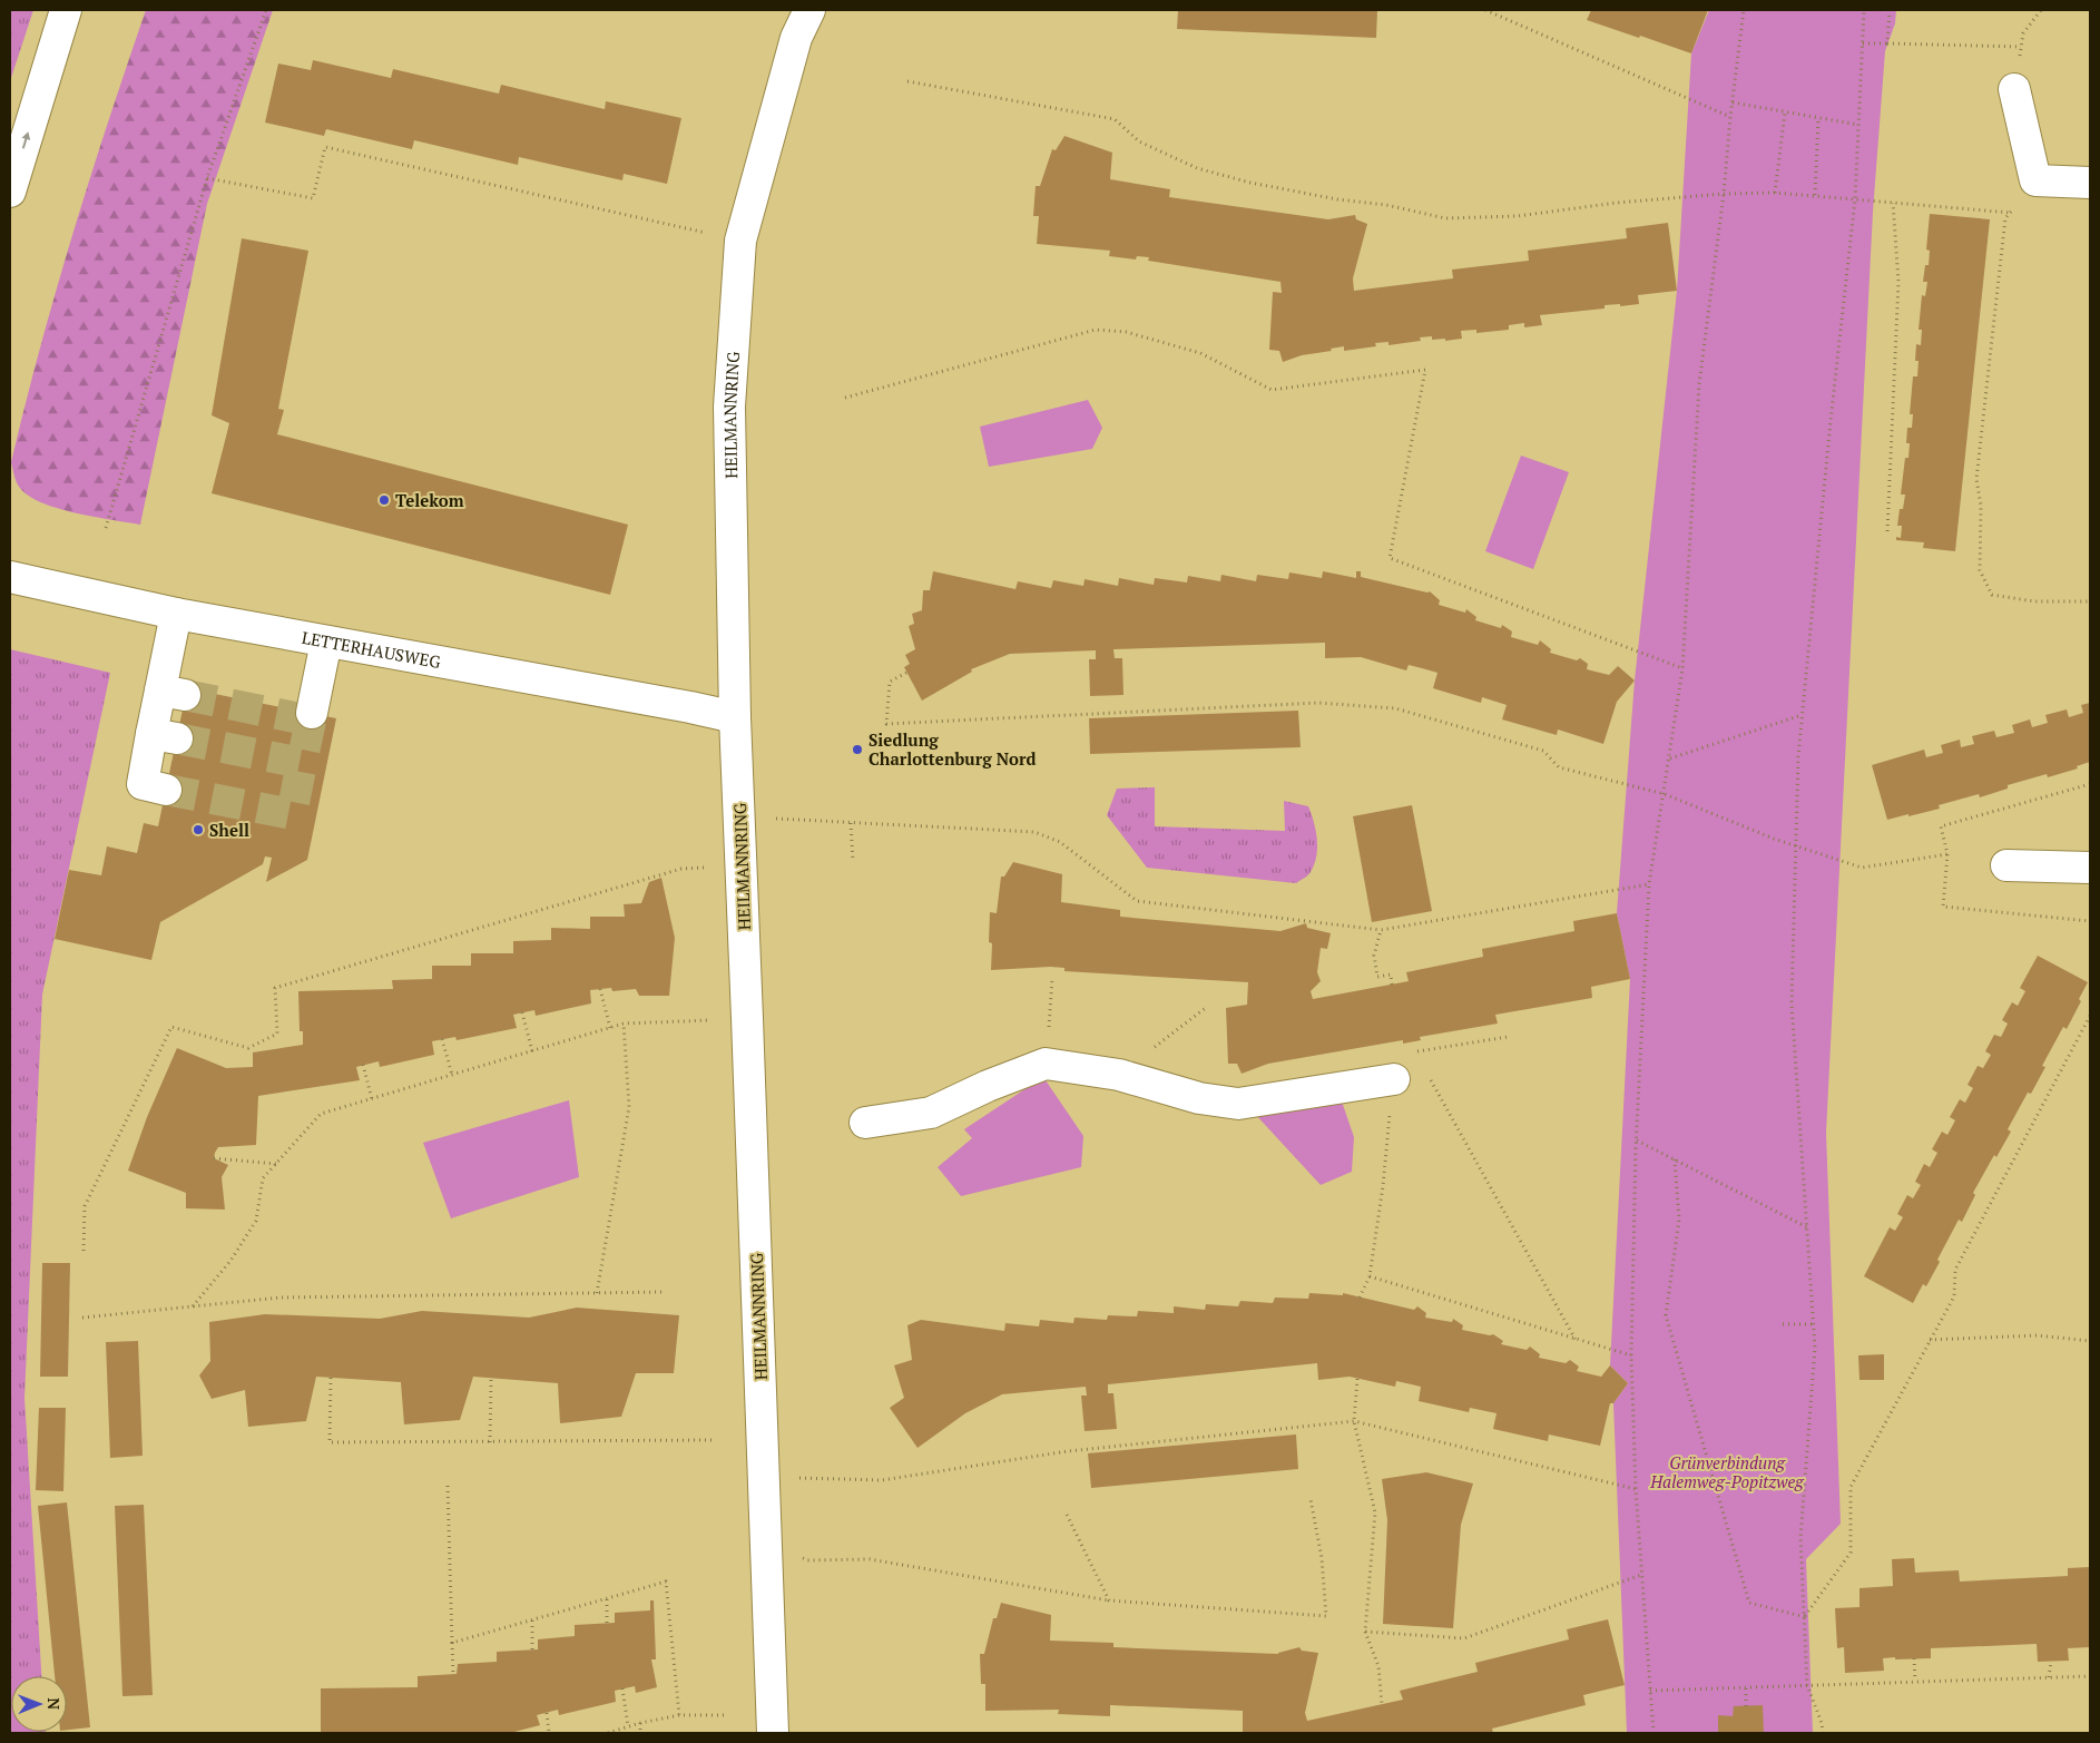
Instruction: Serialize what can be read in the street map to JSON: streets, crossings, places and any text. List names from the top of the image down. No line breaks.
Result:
{"streets":{"street":["HEILMANNRING","LETTERHAUSWEG"]},"crossings":[["HEILMANNRING","LETTERHAUSWEG"]],"parks":["Grünverbindung Halemweg-Popitzweg"],"places":["Telekom","Siedlung Charlottenburg Nord","Shell"],"north":"right"}
